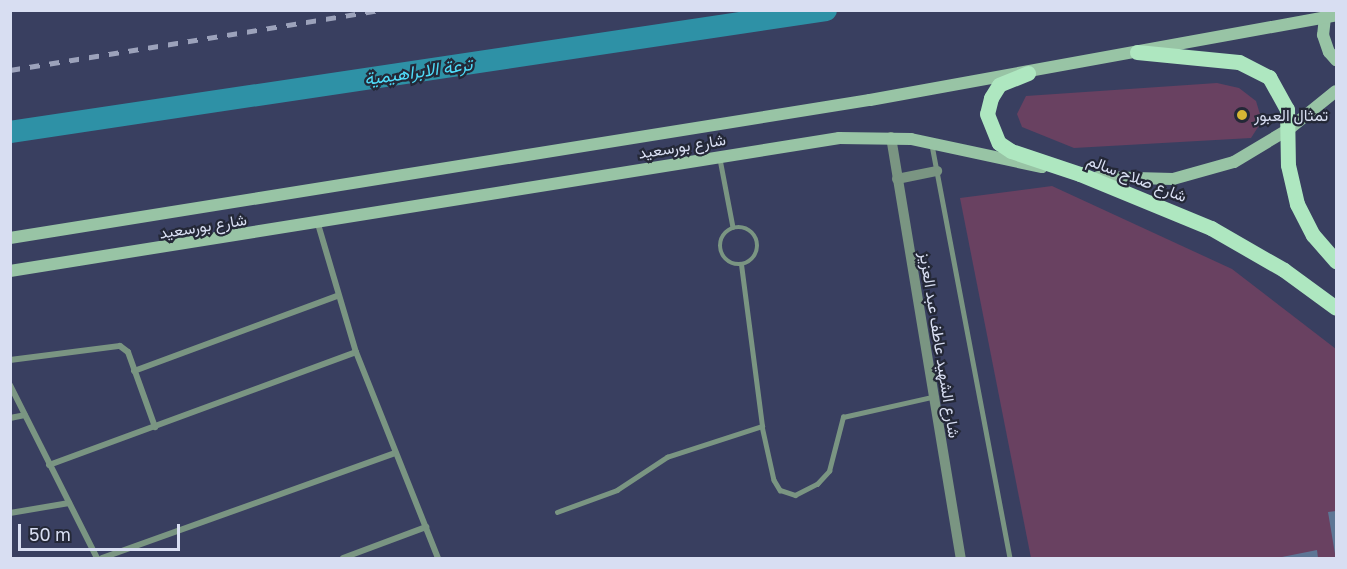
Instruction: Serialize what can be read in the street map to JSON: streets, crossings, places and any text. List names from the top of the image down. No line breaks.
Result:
{"streets":{"main road":["شارع بورسعيد","شارع صلاح سالم"],"street":["شارع الشهيد عاطف عبد العزيز"]},"crossings":[["شارع بورسعيد","شارع صلاح سالم"],["شارع بورسعيد","شارع الشهيد عاطف عبد العزيز"]],"water":["ترعة الابراهيمية"],"places":["تمثال العبور"],"scale_bar":"50 m"}
